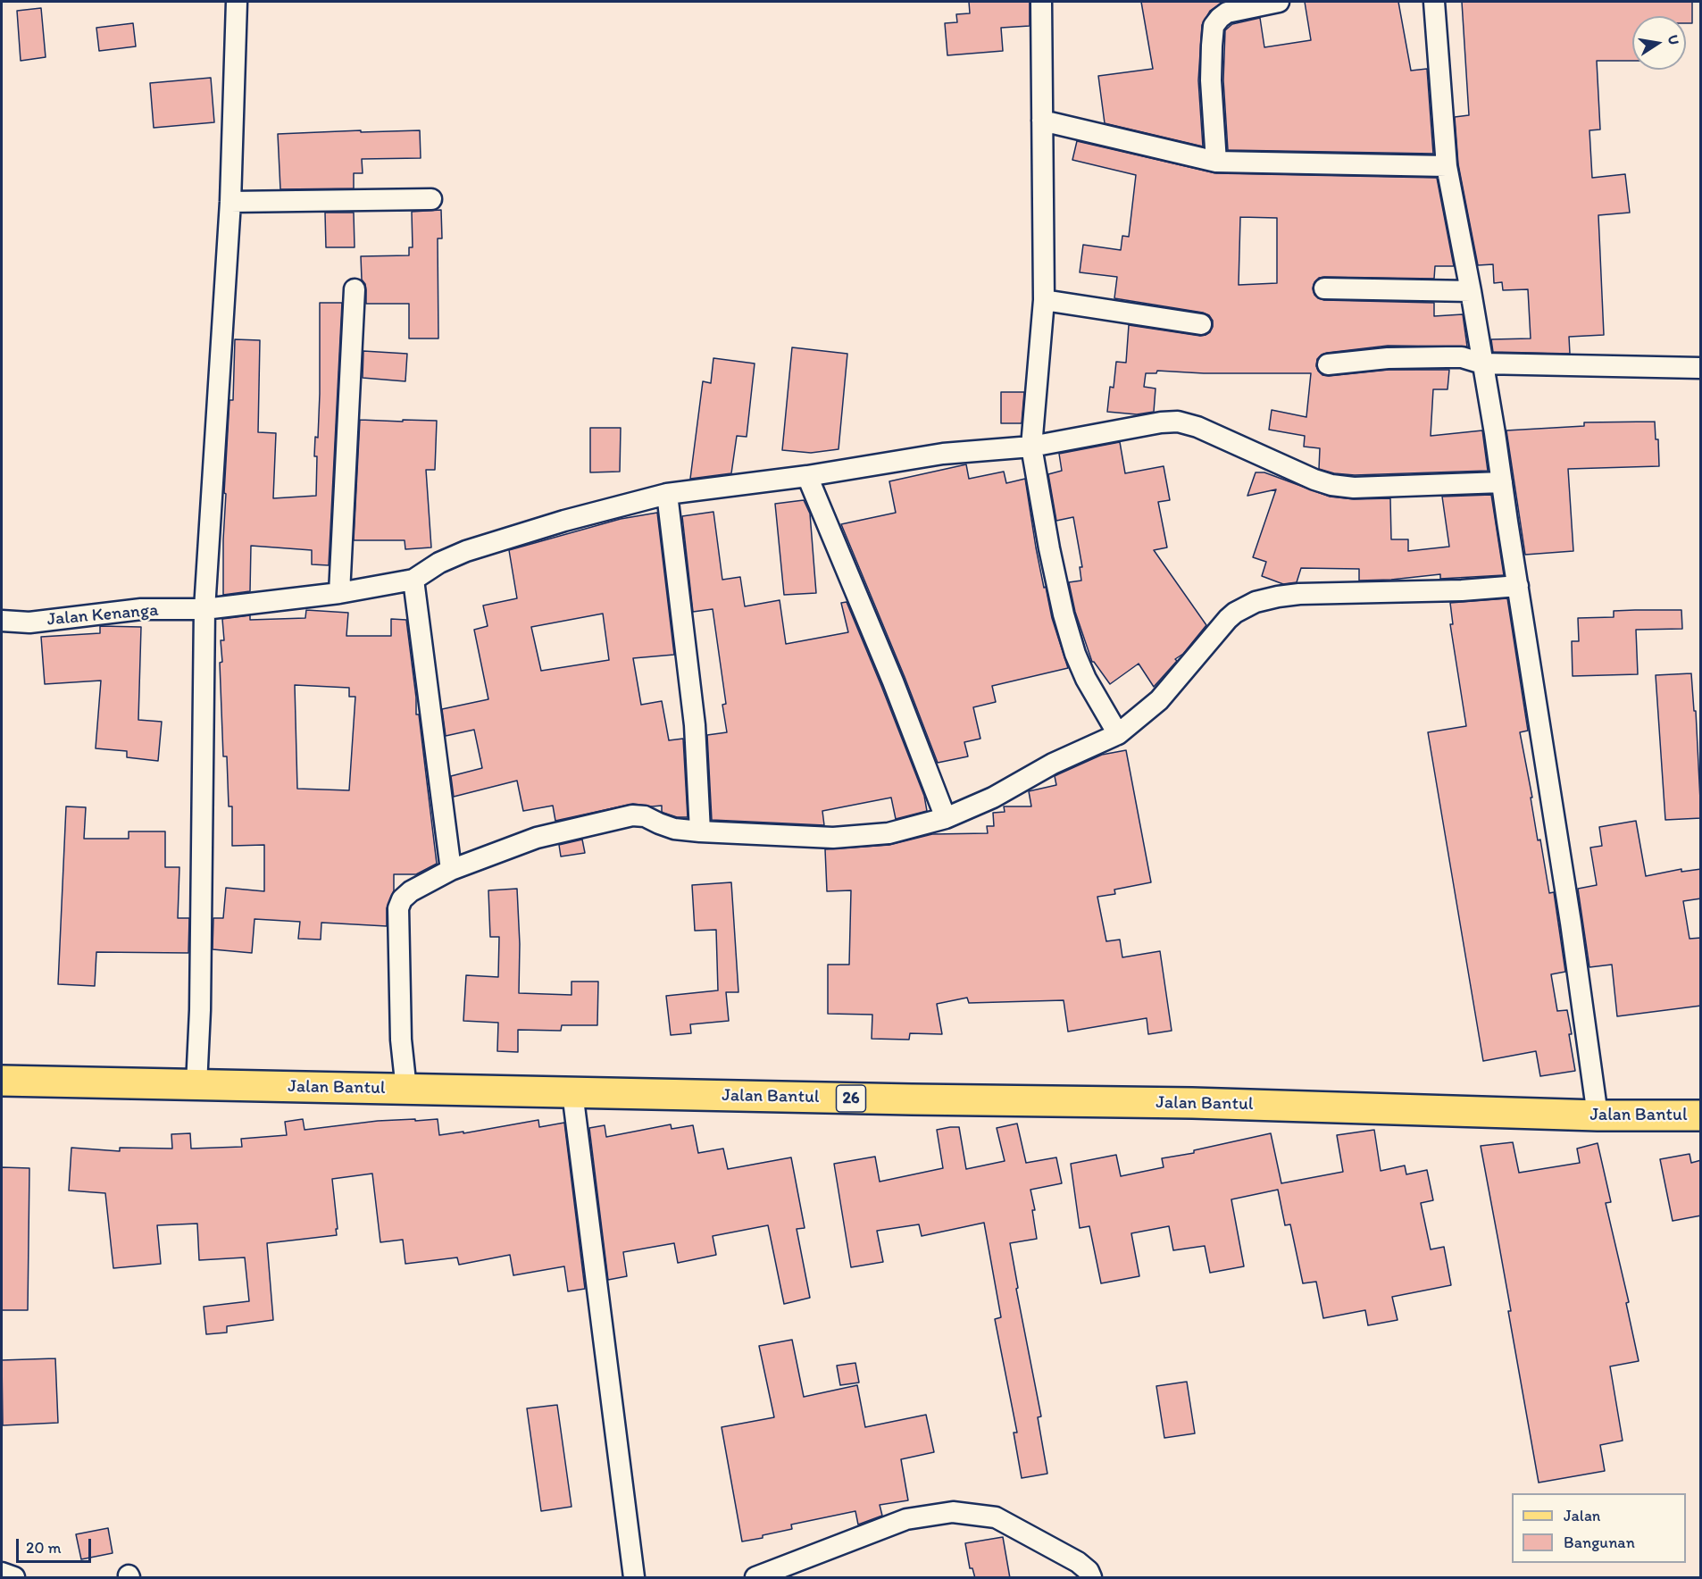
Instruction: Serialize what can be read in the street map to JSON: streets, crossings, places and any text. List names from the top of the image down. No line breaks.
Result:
{"streets":{"main road":["Jalan Bantul","26"],"street":["Jalan Kenanga"]},"legend":["Jalan","Bangunan"],"scale_bar":"20 m","north":"right"}
